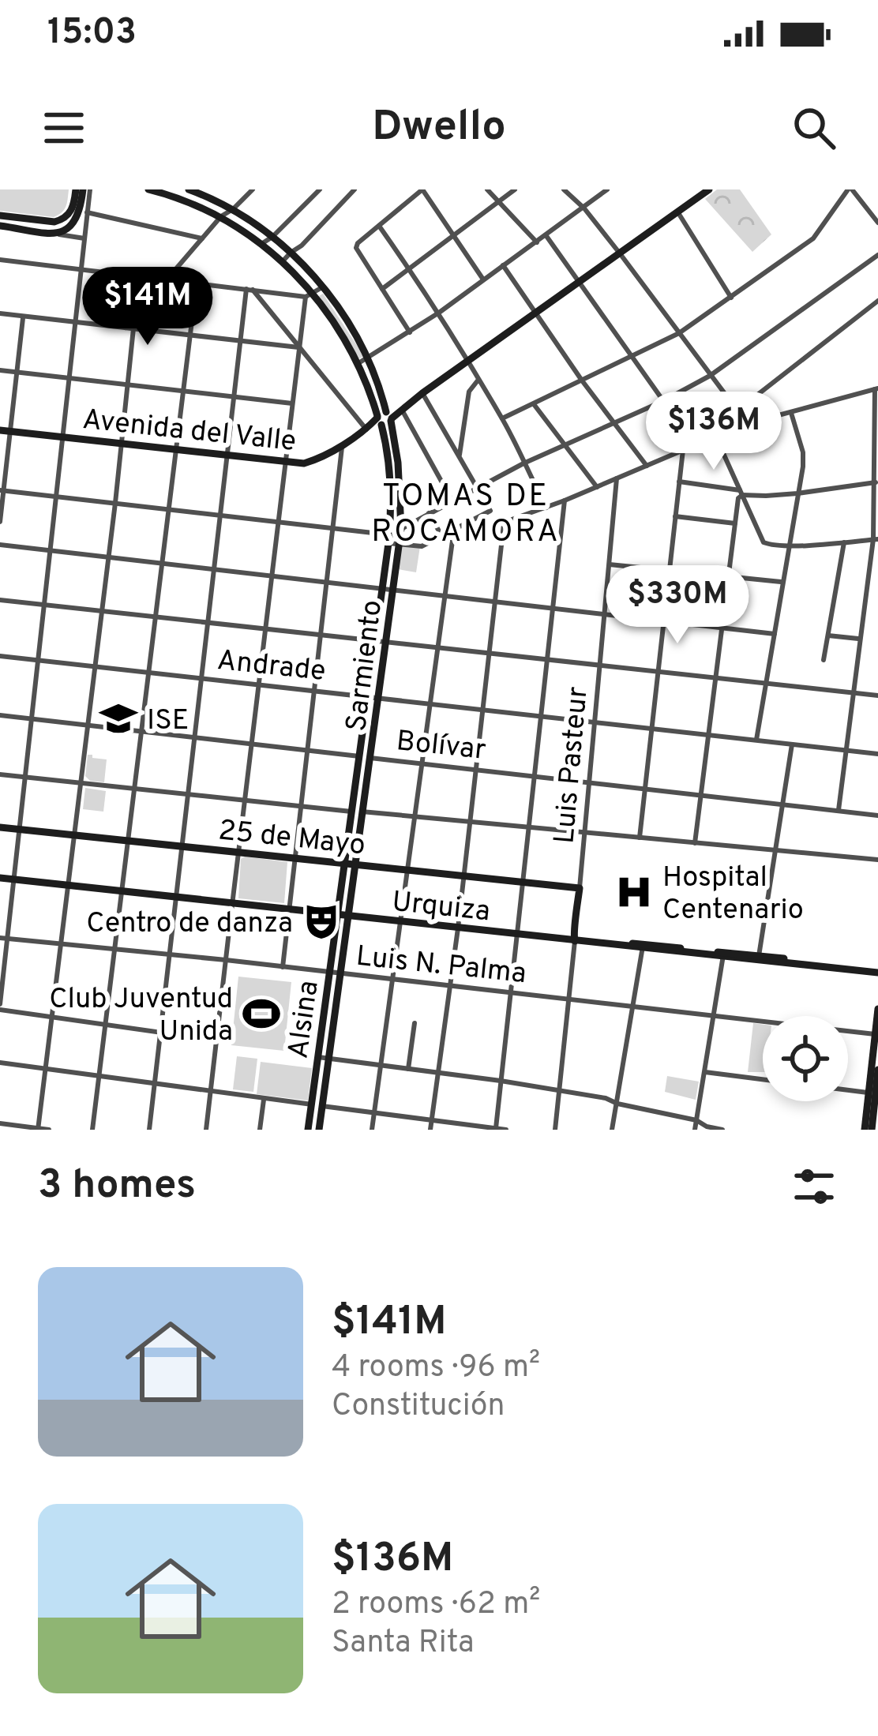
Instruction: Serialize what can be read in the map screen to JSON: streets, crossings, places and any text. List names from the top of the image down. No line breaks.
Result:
{"streets":{"main road":["Avenida del Valle","Sarmiento","Luis Pasteur","25 de Mayo","Urquiza","Alsina"],"street":["Andrade","Bolívar","Luis N. Palma"]},"crossings":[["Avenida del Valle","Sarmiento"],["Andrade","Sarmiento"],["Andrade","Luis Pasteur"],["Sarmiento","Bolívar"],["Sarmiento","25 de Mayo"],["Sarmiento","Urquiza"],["Sarmiento","Alsina"],["Bolívar","Luis Pasteur"],["Luis Pasteur","25 de Mayo"],["Luis Pasteur","Urquiza"],["Urquiza","Alsina"],["Luis N. Palma","Alsina"]],"districts":["TOMAS DE ROCAMORA"],"places":{"school or university":["ISE"],"hospital":["Hospital Centenario"],"theatre":["Centro de danza"],"sports":["Club Juventud Unida"]},"page":{"status":"15:03","header":"Dwello","price":["$141M","$136M","$330M"],"heading":"3 homes","list":[{"name":"$141M","note":"4 rooms · 96 m² · Constitución"},{"name":"$136M","note":"2 rooms · 62 m² · Santa Rita"}]}}
